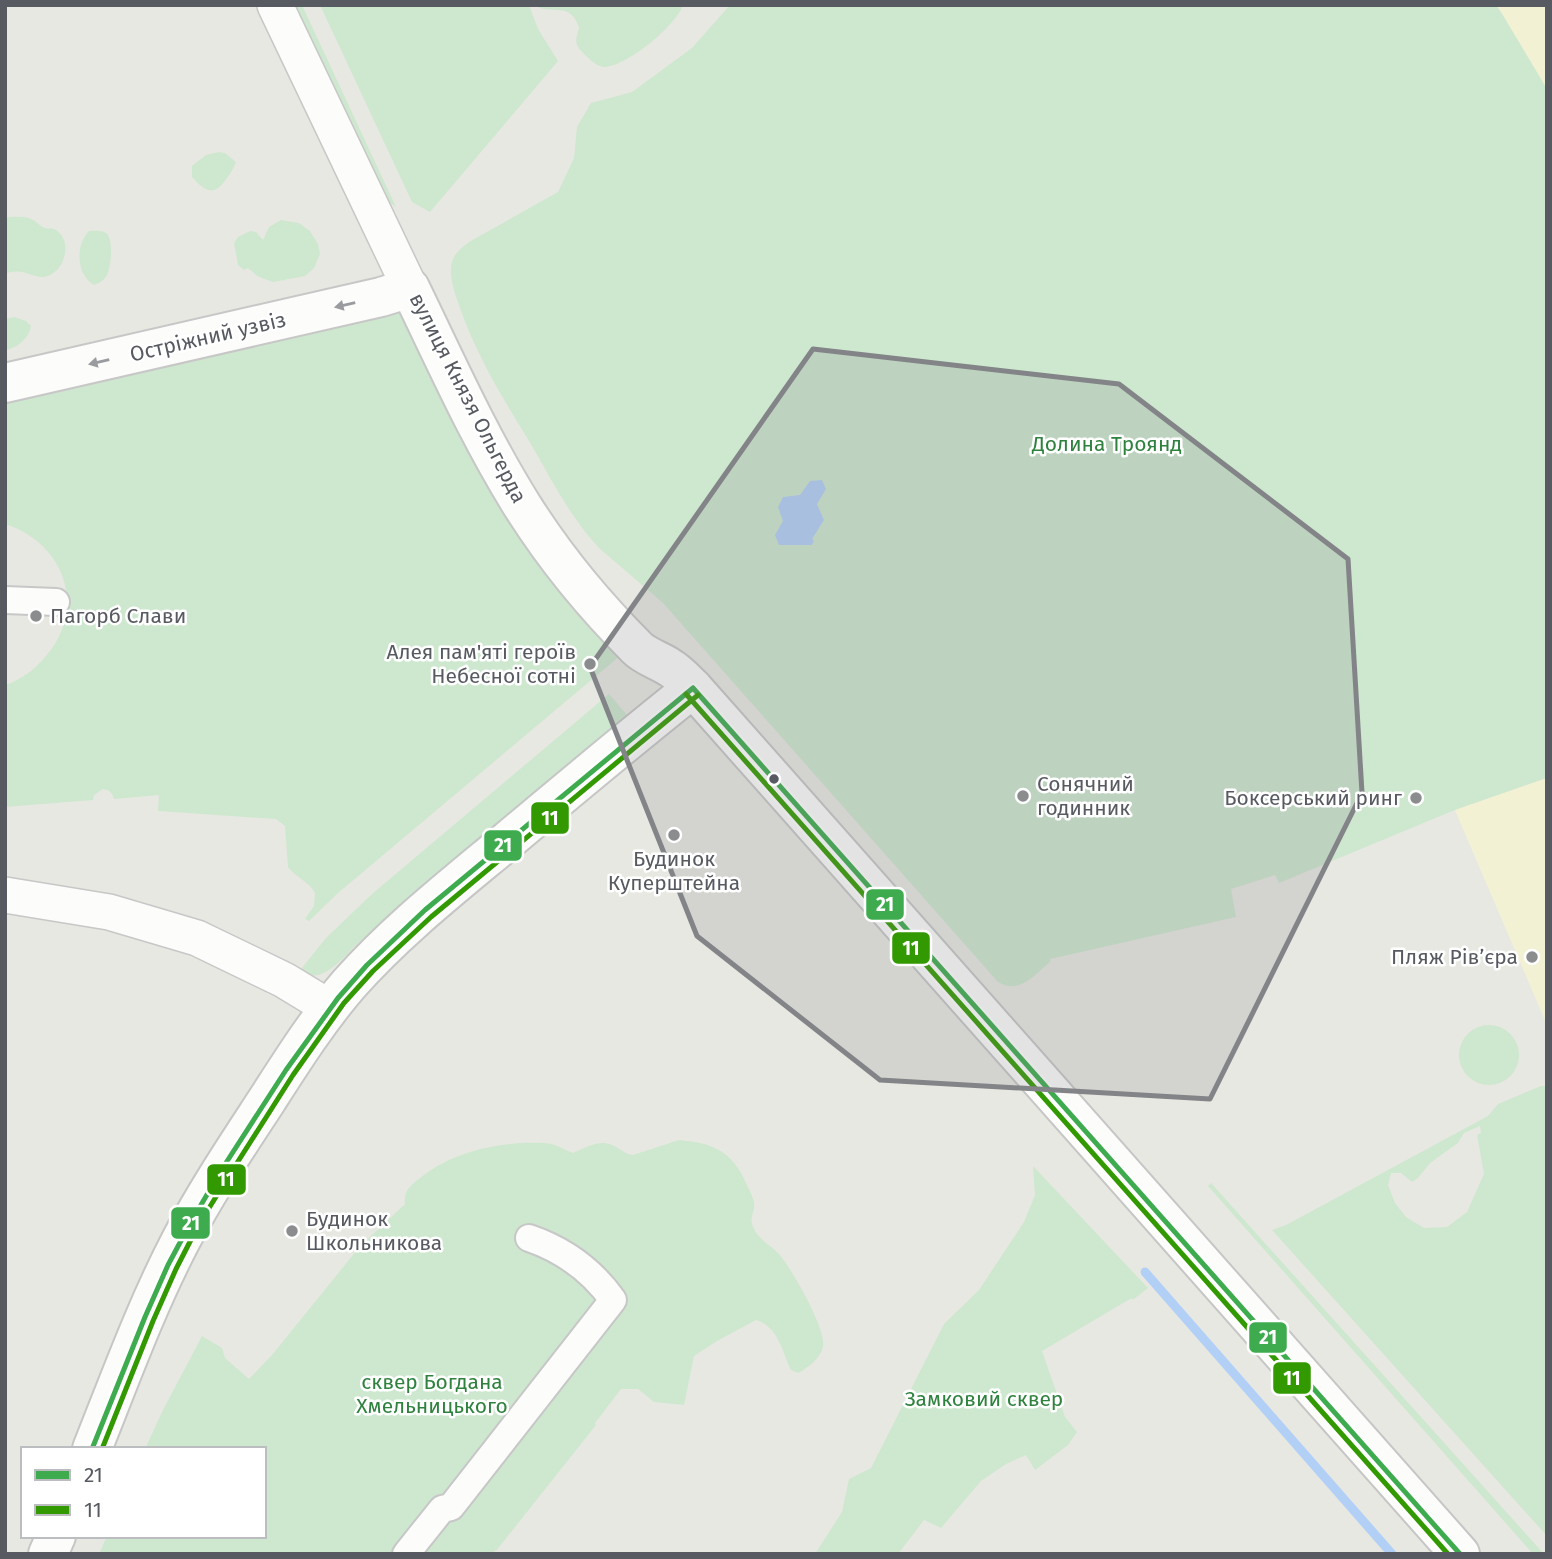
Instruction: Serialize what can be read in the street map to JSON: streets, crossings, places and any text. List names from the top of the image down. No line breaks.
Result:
{"streets":{"main road":["Остріжний узвіз","вулиця Князя Ольгерда"]},"crossings":[["Остріжний узвіз","вулиця Князя Ольгерда"]],"one_way":["Остріжний узвіз"],"parks":["Долина Троянд","сквер Богдана Хмельницького","Замковий сквер"],"places":["Пагорб Слави","Алея пам'яті героїв Небесної сотні","Сонячний годинник","Боксерський ринг","Будинок Куперштейна","Пляж Рівʼєра","Будинок Школьникова"],"lines":["transit line 21","transit line 11"],"legend":["21","11"]}
